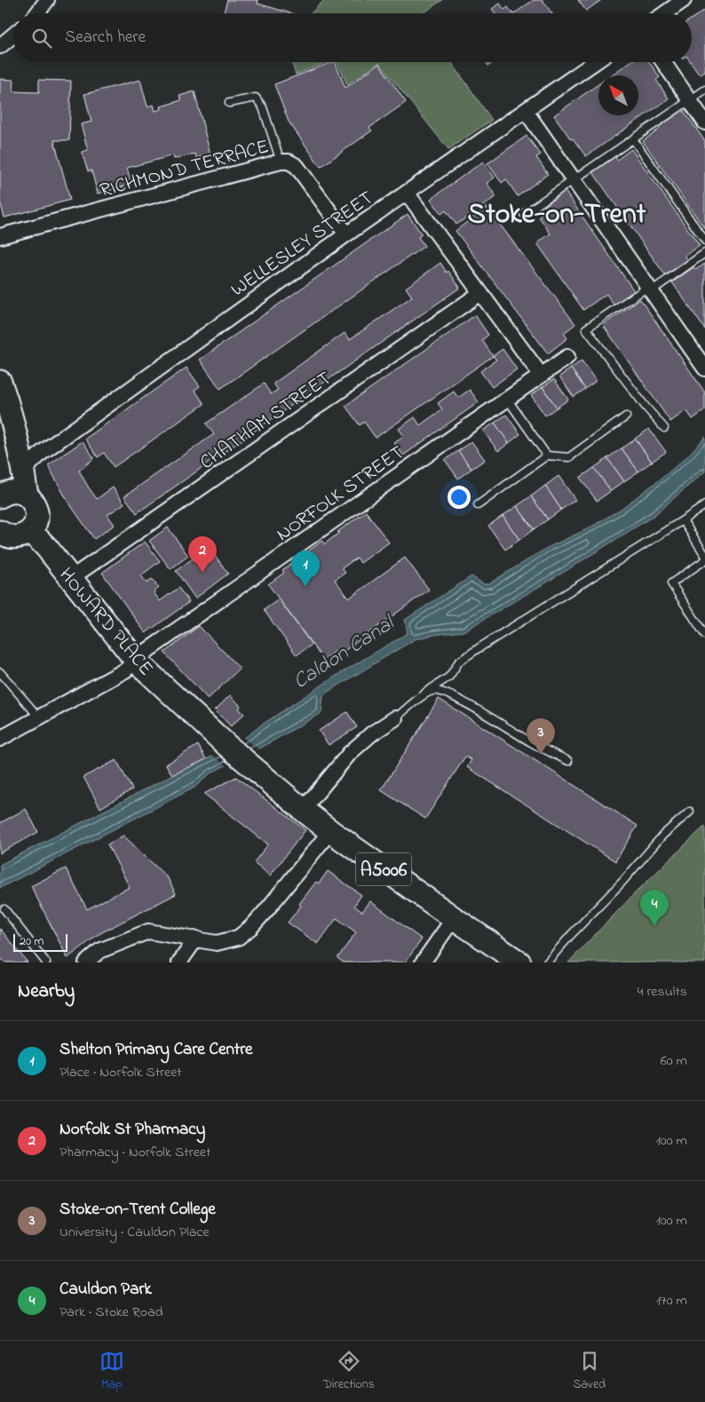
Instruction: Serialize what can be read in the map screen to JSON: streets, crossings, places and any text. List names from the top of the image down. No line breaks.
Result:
{"streets":{"main road":["HOWARD PLACE","A5006"],"street":["RICHMOND TERRACE","WELLESLEY STREET","CHATHAM STREET","NORFOLK STREET"]},"crossings":[["RICHMOND TERRACE","WELLESLEY STREET"],["CHATHAM STREET","HOWARD PLACE"],["NORFOLK STREET","HOWARD PLACE"],["HOWARD PLACE","A5006"]],"districts":["Stoke-on-Trent"],"water":["Caldon Canal"],"scale_bar":"20 m","north":"top left","page":{"search":"Search here","pins":["2","1","3","4"],"scale":"20 m","heading":["Nearby","4 results"],"list":[{"mark":"1","name":"Shelton Primary Care Centre","note":"Place · Norfolk Street","value":"60 m"},{"mark":"2","name":"Norfolk St Pharmacy","note":"Pharmacy · Norfolk Street","value":"100 m"},{"mark":"3","name":"Stoke-on-Trent College","note":"University · Cauldon Place","value":"100 m"},{"mark":"4","name":"Cauldon Park","note":"Park · Stoke Road","value":"170 m"}],"nav":["Map","Directions","Saved"]}}
